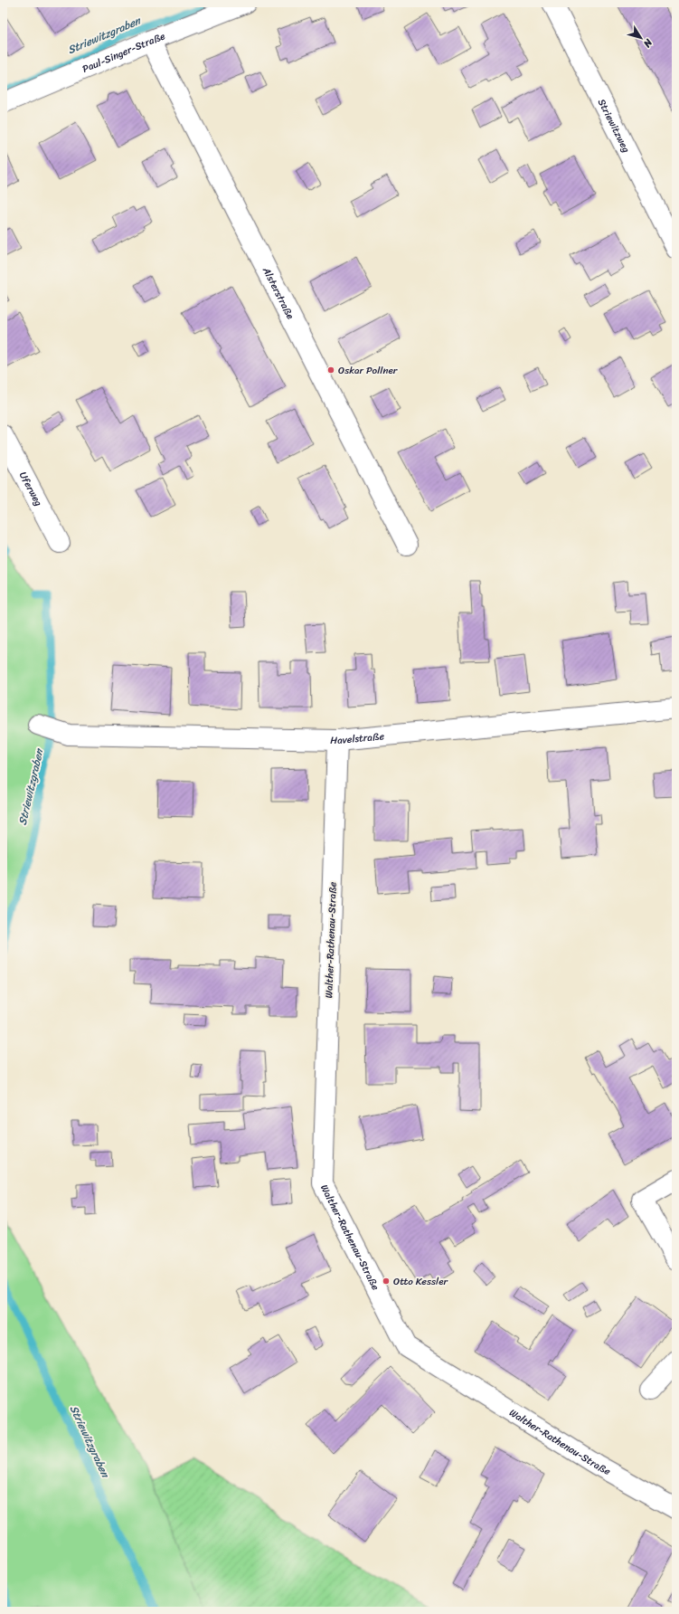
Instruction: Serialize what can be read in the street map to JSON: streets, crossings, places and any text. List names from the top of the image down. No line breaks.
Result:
{"streets":{"street":["Paul-Singer-Straße","Striewitzweg","Alsterstraße","Uferweg","Havelstraße","Walther-Rathenau-Straße"]},"crossings":[["Paul-Singer-Straße","Alsterstraße"],["Havelstraße","Walther-Rathenau-Straße"]],"water":["Striewitzgraben"],"places":["Oskar Pollner","Otto Kessler"],"north":"bottom right"}
